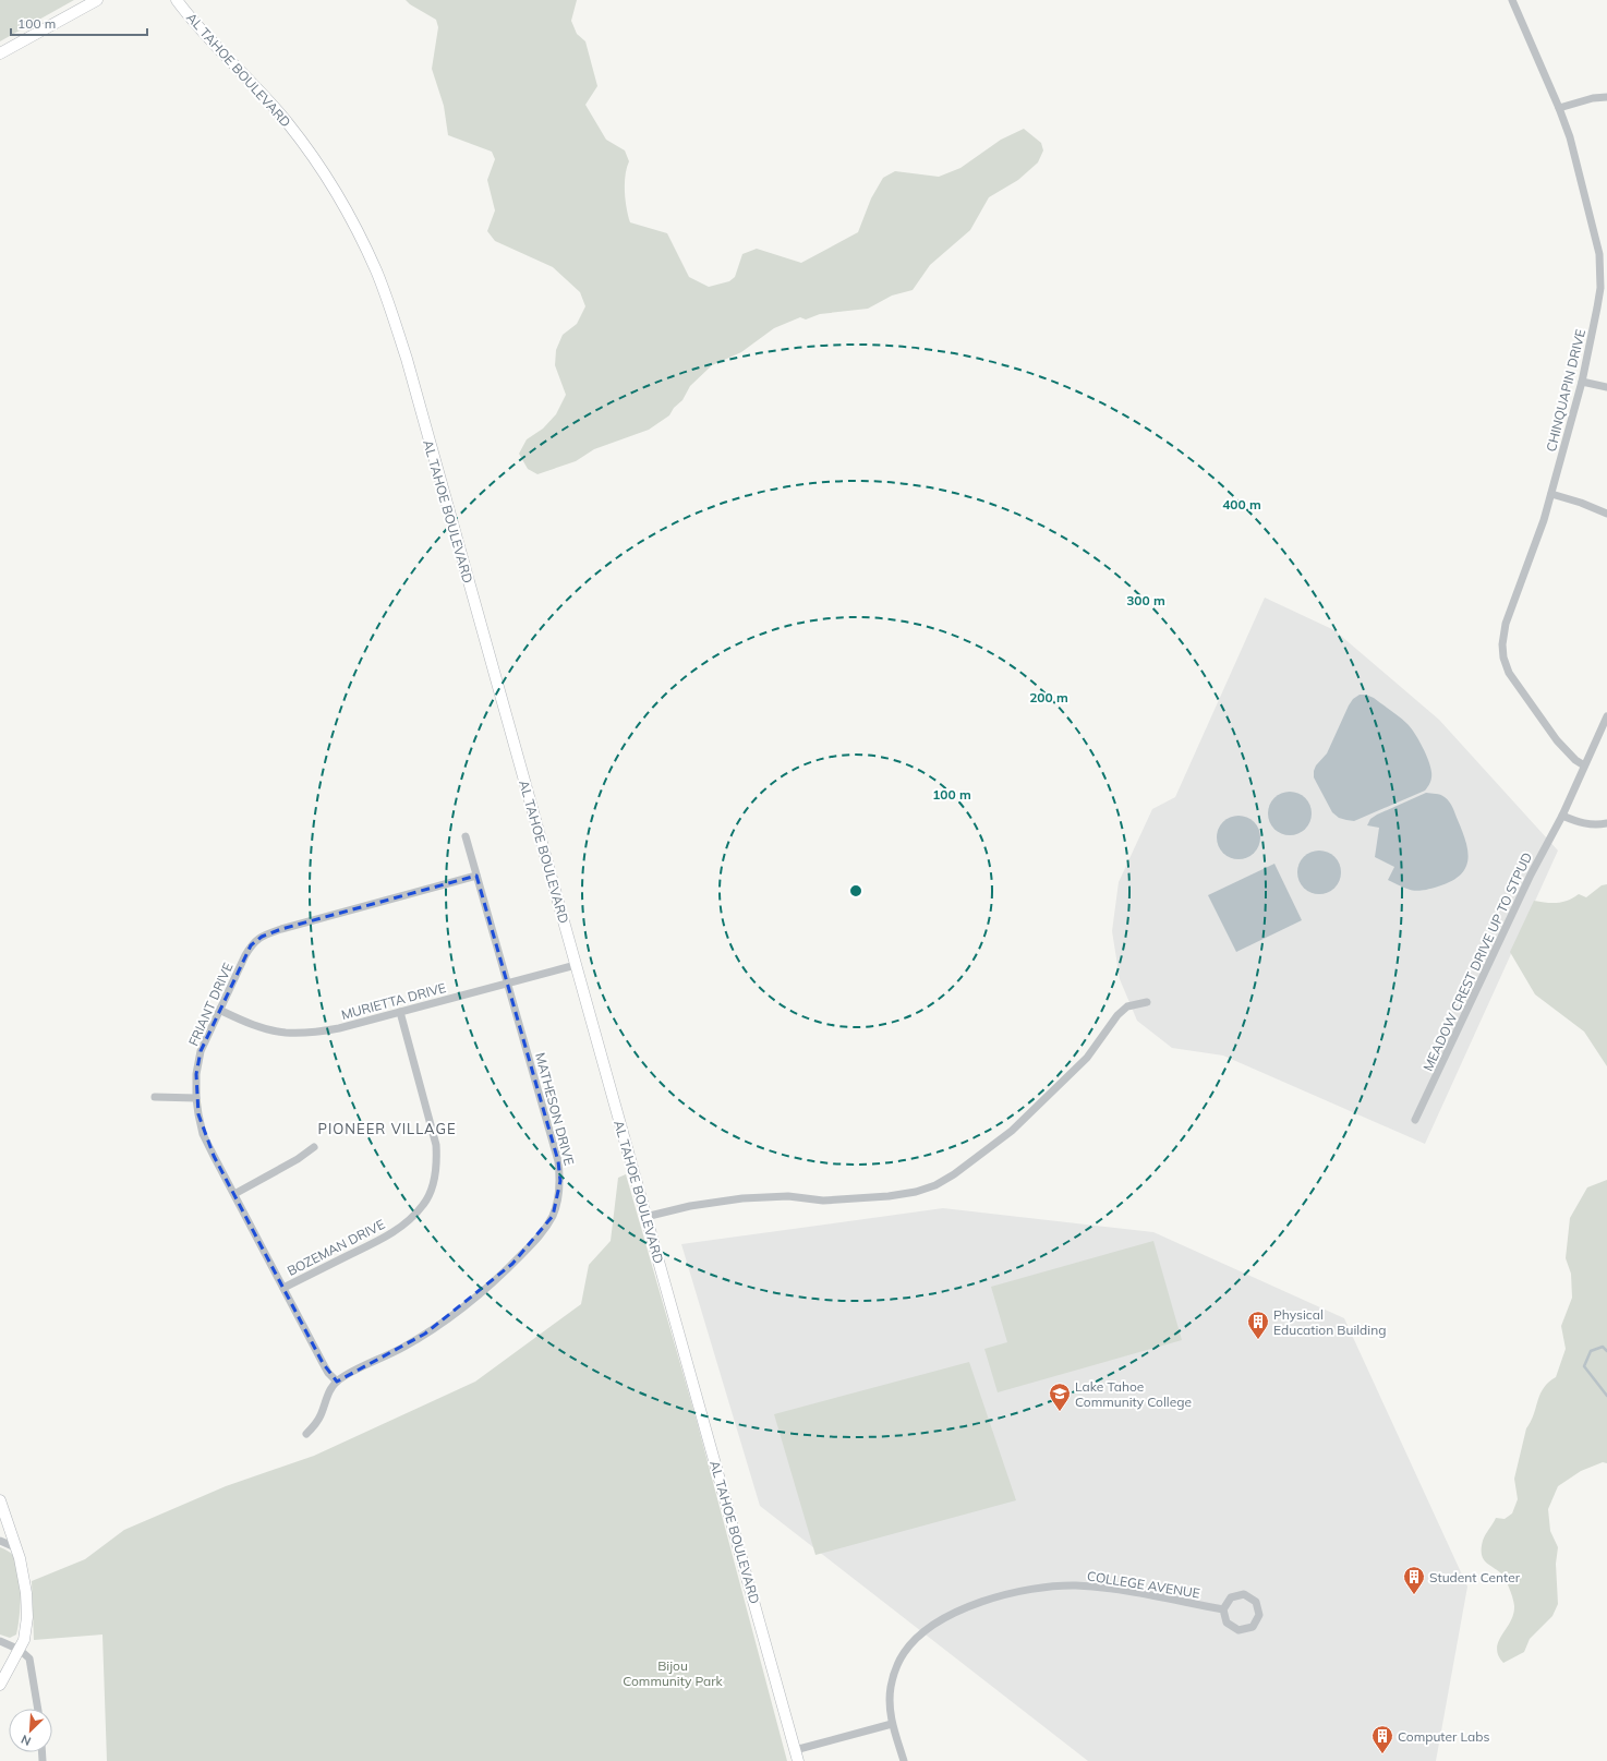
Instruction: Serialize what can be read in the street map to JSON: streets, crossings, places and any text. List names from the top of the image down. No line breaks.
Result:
{"streets":{"main road":["AL TAHOE BOULEVARD"],"street":["CHINQUAPIN DRIVE","MEADOW CREST DRIVE UP TO STPUD","MURIETTA DRIVE","FRIANT DRIVE","MATHESON DRIVE","BOZEMAN DRIVE","COLLEGE AVENUE"]},"crossings":[["AL TAHOE BOULEVARD","MURIETTA DRIVE"],["CHINQUAPIN DRIVE","MEADOW CREST DRIVE UP TO STPUD"],["MURIETTA DRIVE","FRIANT DRIVE"],["MURIETTA DRIVE","MATHESON DRIVE"],["MURIETTA DRIVE","BOZEMAN DRIVE"],["FRIANT DRIVE","MATHESON DRIVE"],["FRIANT DRIVE","BOZEMAN DRIVE"]],"districts":["PIONEER VILLAGE"],"parks":["Bijou Community Park"],"places":{"building":["Physical Education Building","Student Center","Computer Labs"],"school or university":["Lake Tahoe Community College"]},"scale_bar":"100 m","north":"bottom left","rings":["400 m","300 m","200 m","100 m"]}
